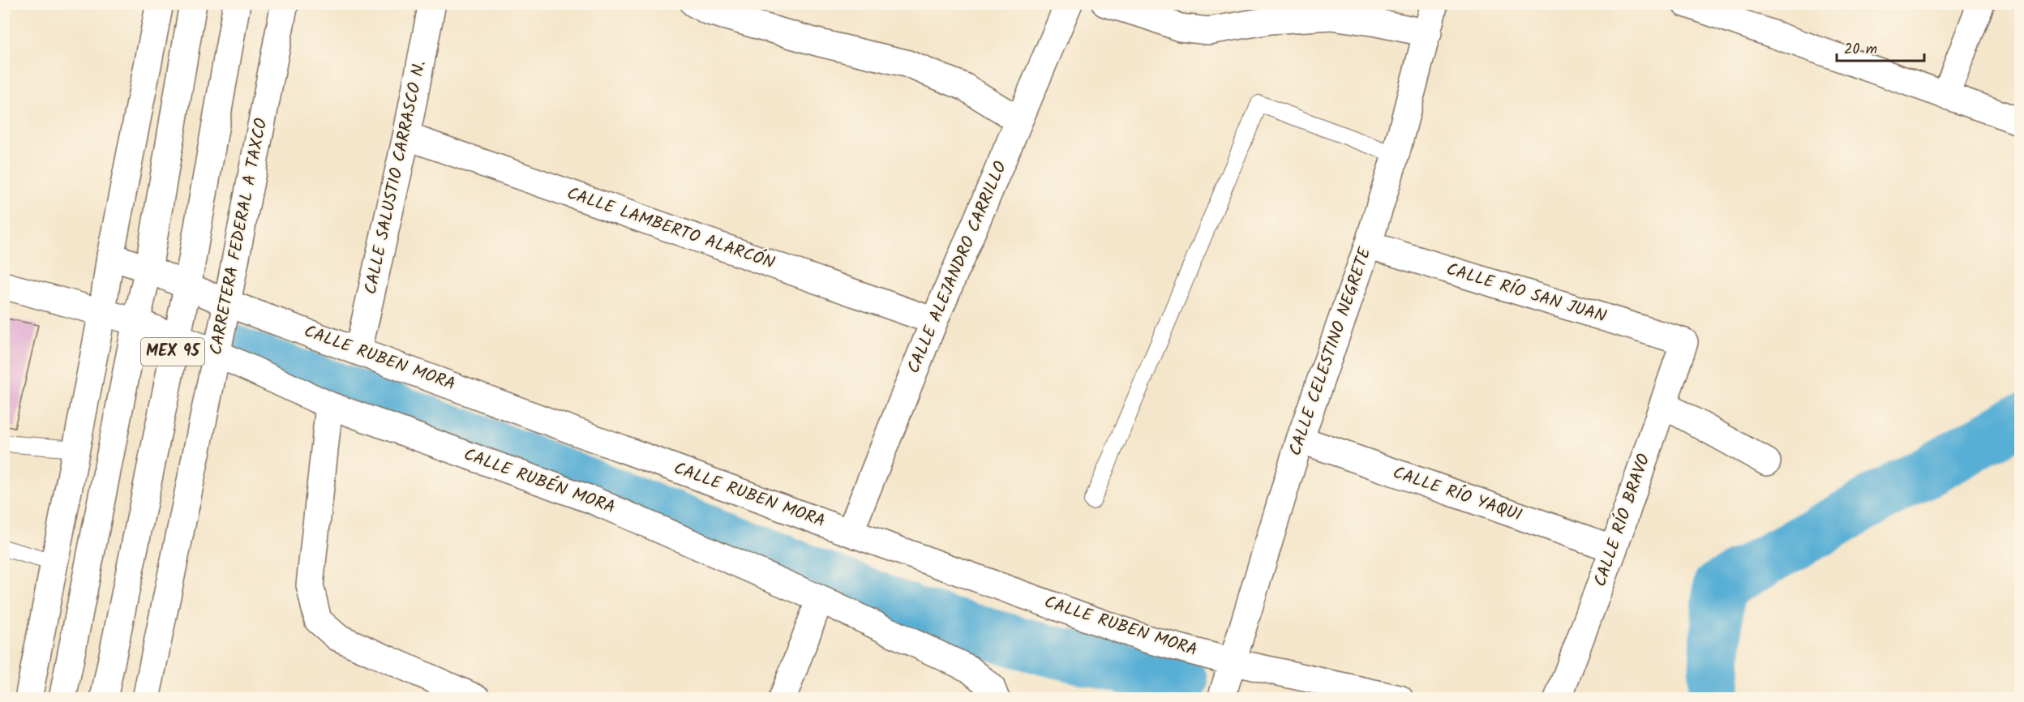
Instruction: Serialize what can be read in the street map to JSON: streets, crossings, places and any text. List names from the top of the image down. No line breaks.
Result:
{"streets":{"street":["CALLE SALUSTIO CARRASCO N.","CALLE LAMBERTO ALARCÓN","CARRETERA FEDERAL A TAXCO","CALLE ALEJANDRO CARRILLO","CALLE RÍO SAN JUAN","MEX 95","CALLE CELESTINO NEGRETE","CALLE RUBEN MORA","CALLE RUBÉN MORA","CALLE RÍO YAQUI","CALLE RÍO BRAVO"]},"crossings":[["CALLE SALUSTIO CARRASCO N.","CALLE LAMBERTO ALARCÓN"],["CALLE SALUSTIO CARRASCO N.","CALLE RUBEN MORA"],["CALLE LAMBERTO ALARCÓN","CALLE ALEJANDRO CARRILLO"],["CARRETERA FEDERAL A TAXCO","CALLE RUBEN MORA"],["CARRETERA FEDERAL A TAXCO","CALLE RUBÉN MORA"],["CALLE ALEJANDRO CARRILLO","CALLE RUBEN MORA"],["CALLE RÍO SAN JUAN","CALLE CELESTINO NEGRETE"],["CALLE RÍO SAN JUAN","CALLE RÍO BRAVO"],["MEX 95","CALLE RUBEN MORA"],["MEX 95","CALLE RUBÉN MORA"],["CALLE CELESTINO NEGRETE","CALLE RUBEN MORA"],["CALLE CELESTINO NEGRETE","CALLE RÍO YAQUI"],["CALLE RÍO YAQUI","CALLE RÍO BRAVO"]],"scale_bar":"20 m"}
